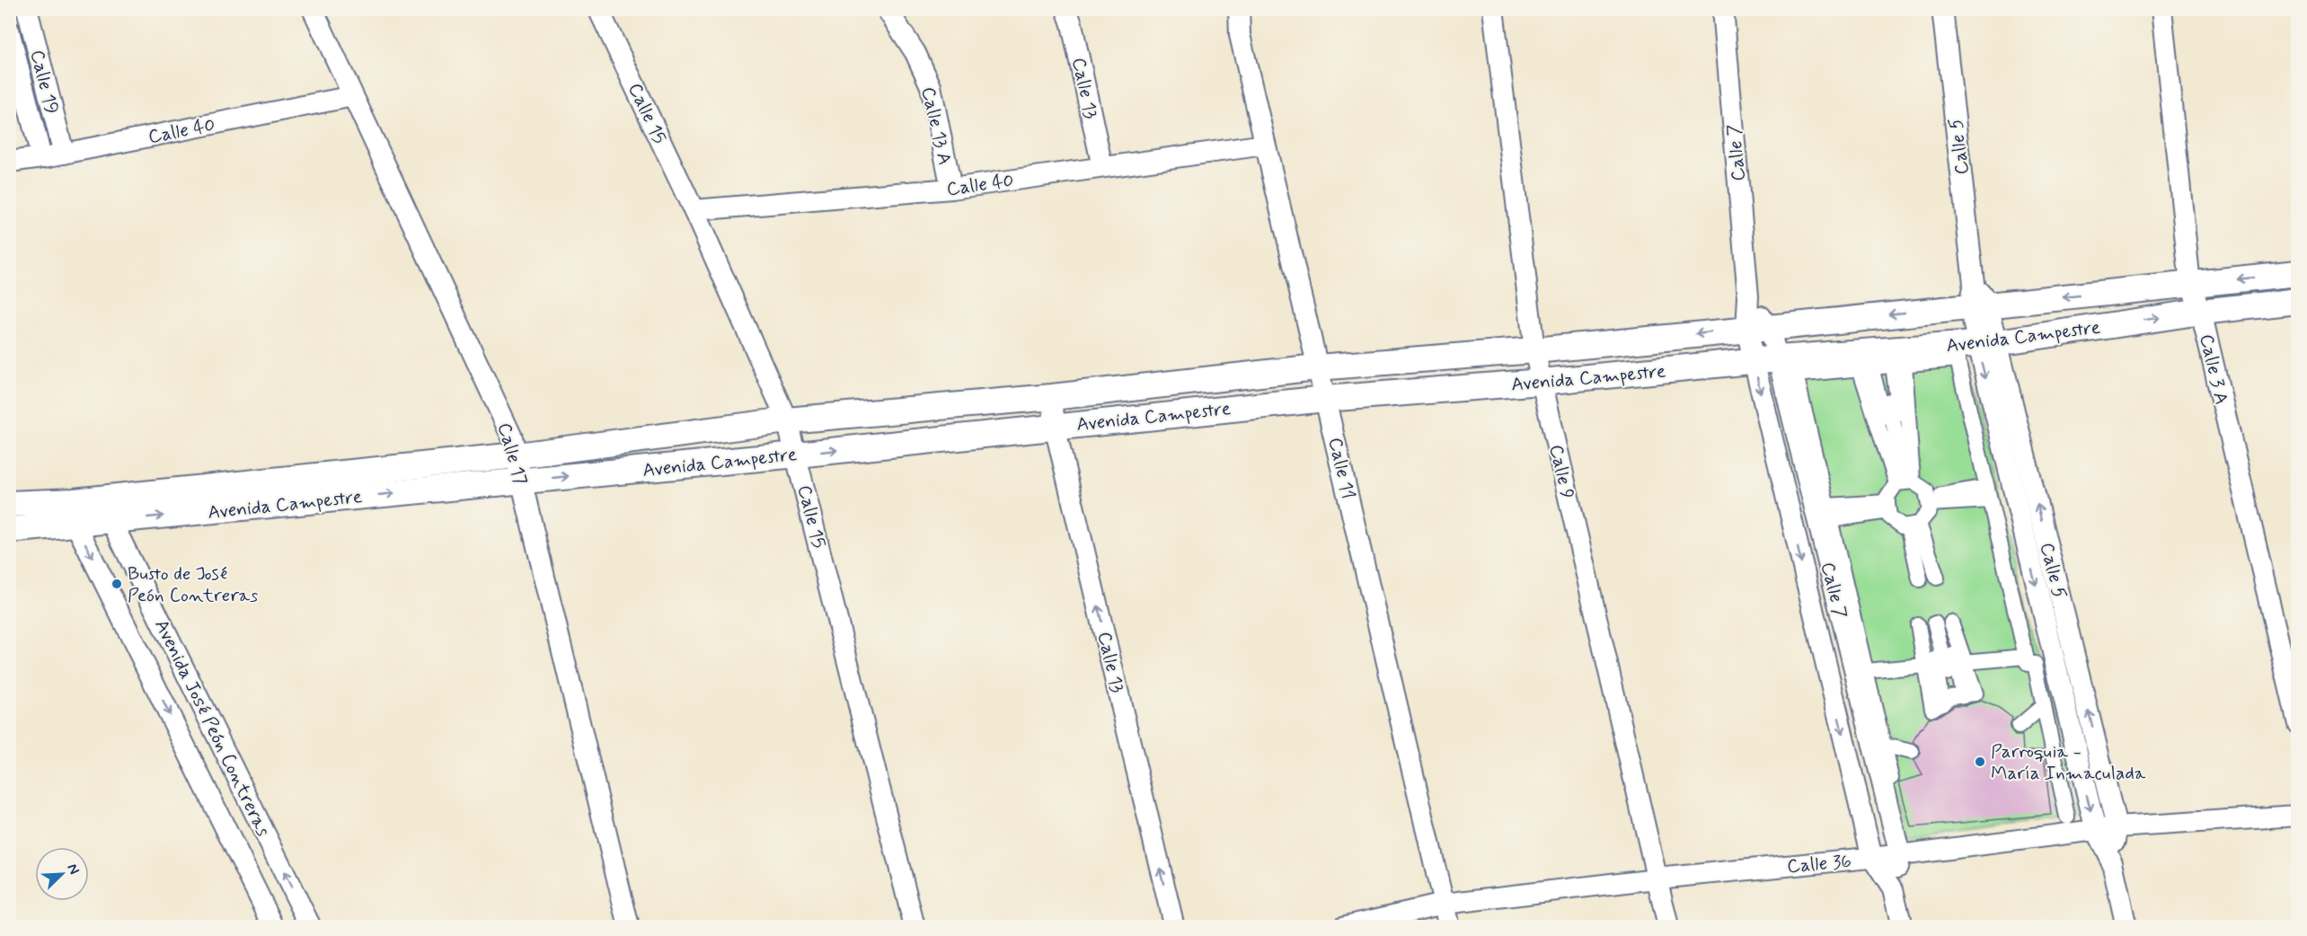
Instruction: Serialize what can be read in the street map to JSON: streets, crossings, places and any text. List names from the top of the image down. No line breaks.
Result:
{"streets":{"street":["Calle 19","Calle 13","Calle 15","Calle 13 A","Calle 40","Calle 5","Calle 7","Avenida Campestre","Calle 3 A","Calle 17","Calle 11","Calle 9","Avenida José Peón Contreras","Calle 36"]},"crossings":[["Calle 19","Calle 40"],["Calle 13","Calle 40"],["Calle 13","Avenida Campestre"],["Calle 15","Calle 40"],["Calle 15","Avenida Campestre"],["Calle 13 A","Calle 40"],["Calle 40","Calle 17"],["Calle 40","Calle 11"],["Calle 5","Avenida Campestre"],["Calle 5","Calle 36"],["Calle 7","Avenida Campestre"],["Calle 7","Calle 36"],["Avenida Campestre","Calle 3 A"],["Avenida Campestre","Calle 17"],["Avenida Campestre","Calle 11"],["Avenida Campestre","Calle 9"],["Avenida Campestre","Avenida José Peón Contreras"],["Calle 11","Calle 36"],["Calle 9","Calle 36"]],"one_way":["Calle 13"],"places":["Busto de José Peón Contreras","Parroquia - María Inmaculada"],"north":"top right"}
